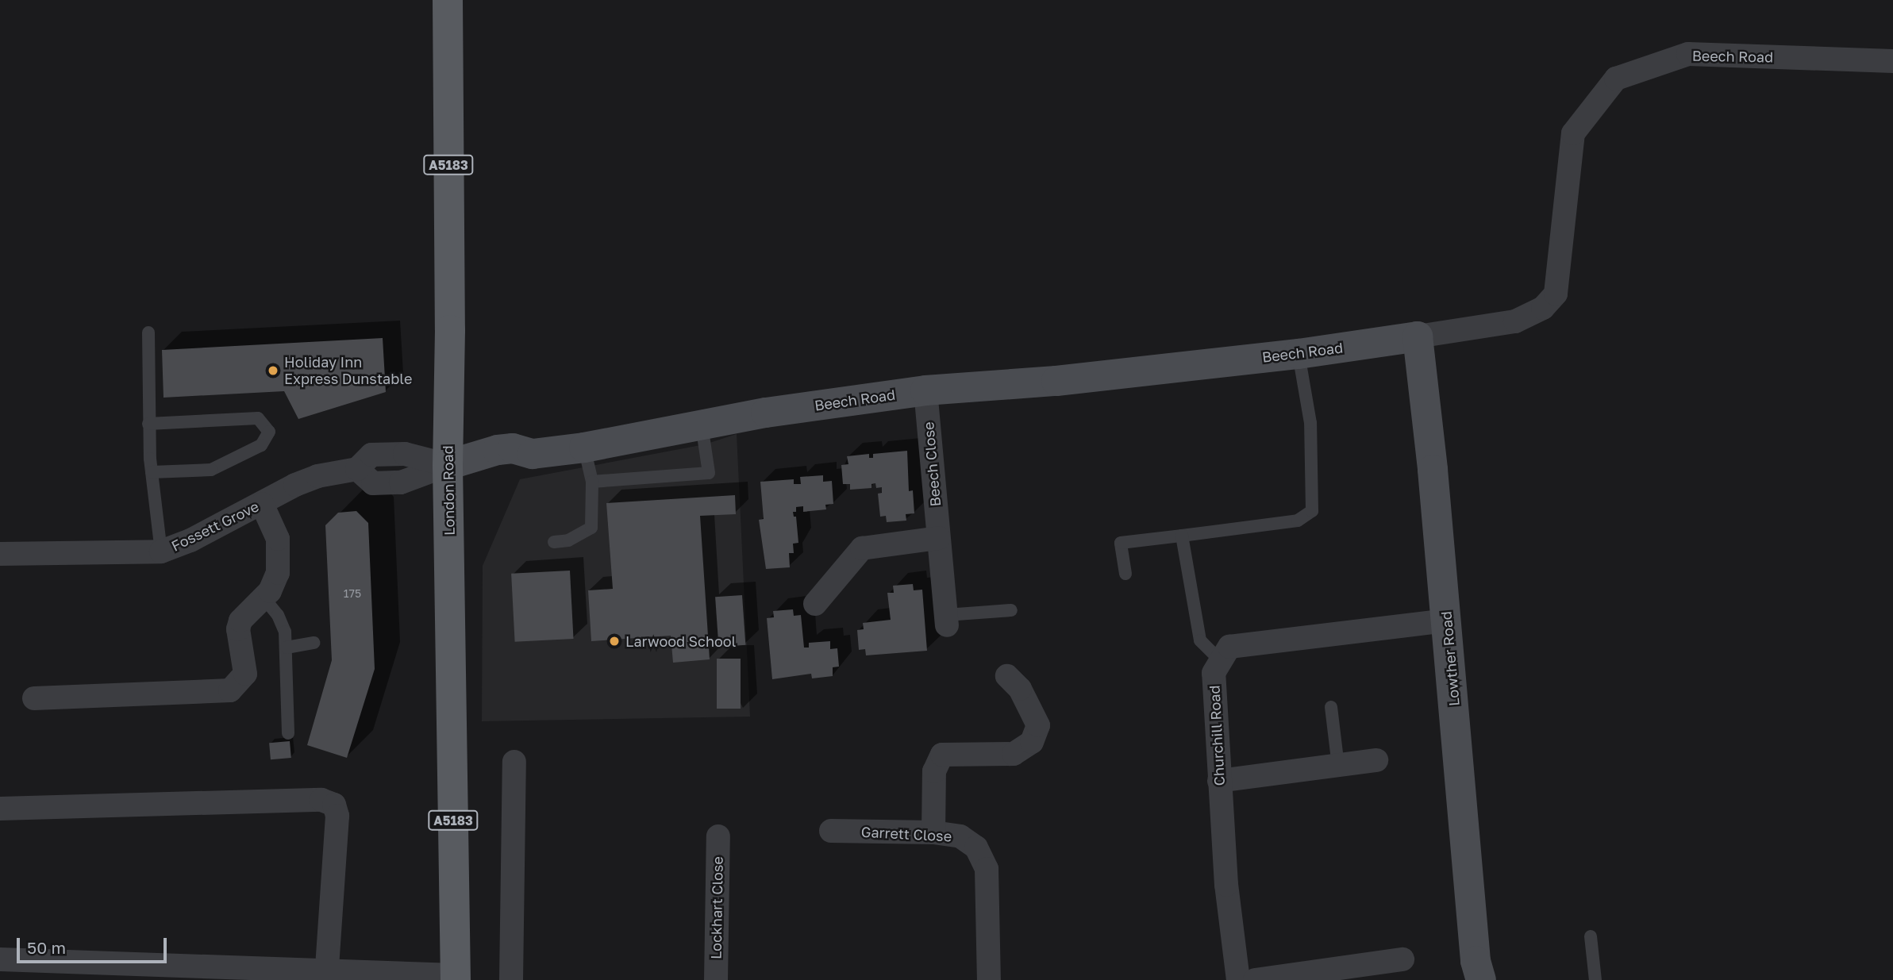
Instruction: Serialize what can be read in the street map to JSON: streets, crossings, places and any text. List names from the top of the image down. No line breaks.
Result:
{"streets":{"main road":["A5183","London Road"],"street":["Beech Road","Beech Close","Fossett Grove","Lowther Road","Churchill Road","Garrett Close","Lockhart Close"]},"crossings":[["Beech Road","Beech Close"],["Beech Road","London Road"],["Beech Road","Fossett Grove"],["Beech Road","Lowther Road"],["London Road","Fossett Grove"]],"places":["Holiday Inn Express Dunstable","Larwood School"],"house_numbers":["175"],"scale_bar":"50 m"}
